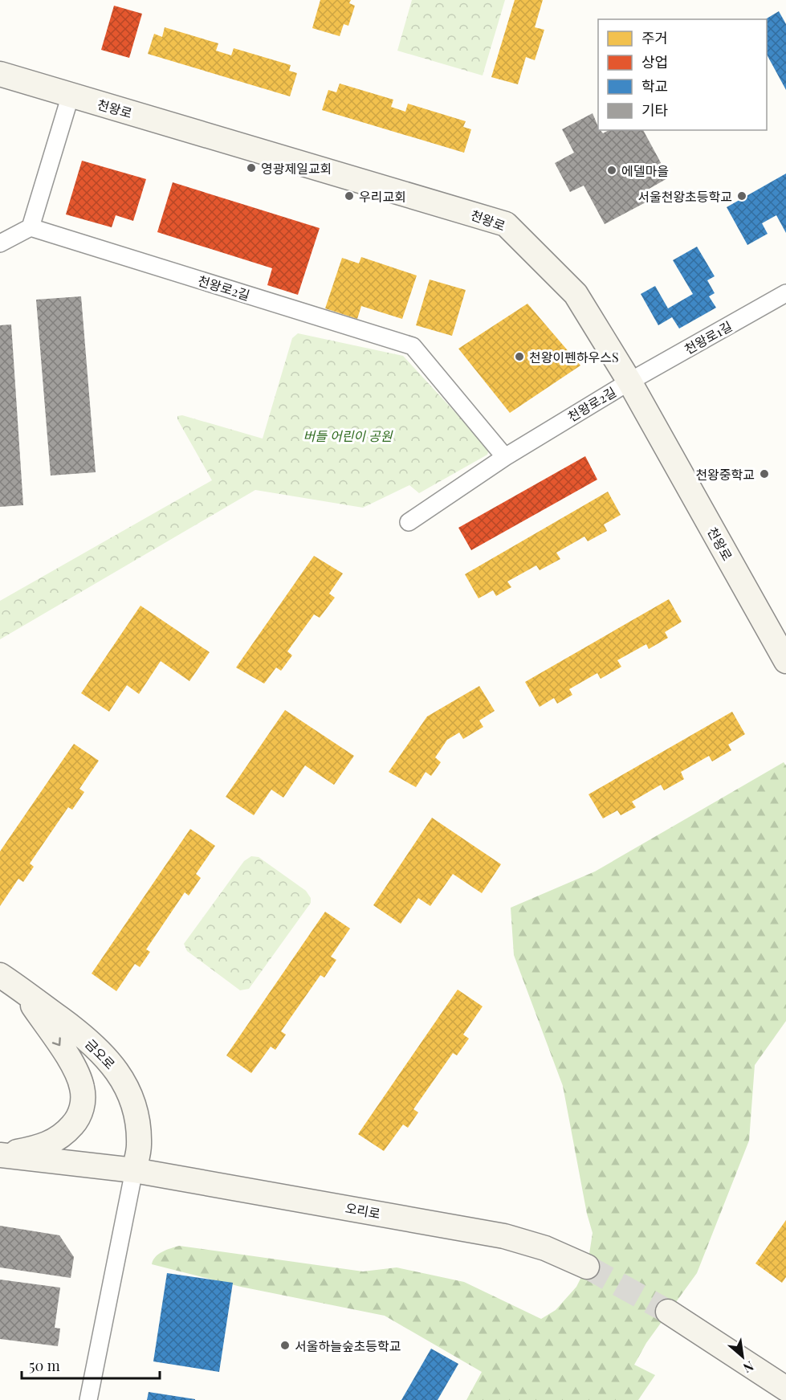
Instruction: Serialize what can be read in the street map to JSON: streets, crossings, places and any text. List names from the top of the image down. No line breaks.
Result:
{"streets":{"main road":["천왕로","금오로","오리로"],"street":["천왕로2길","천왕로1길"]},"crossings":[["천왕로","천왕로2길"],["천왕로","천왕로1길"],["천왕로2길","천왕로1길"],["금오로","오리로"]],"parks":["버들 어린이 공원"],"places":["영광제일교회","에델마을","우리교회","서울천왕초등학교","천왕이펜하우스S","천왕중학교","서울하늘숲초등학교"],"legend":["주거","상업","학교","기타"],"scale_bar":"50 m","north":"bottom right"}
